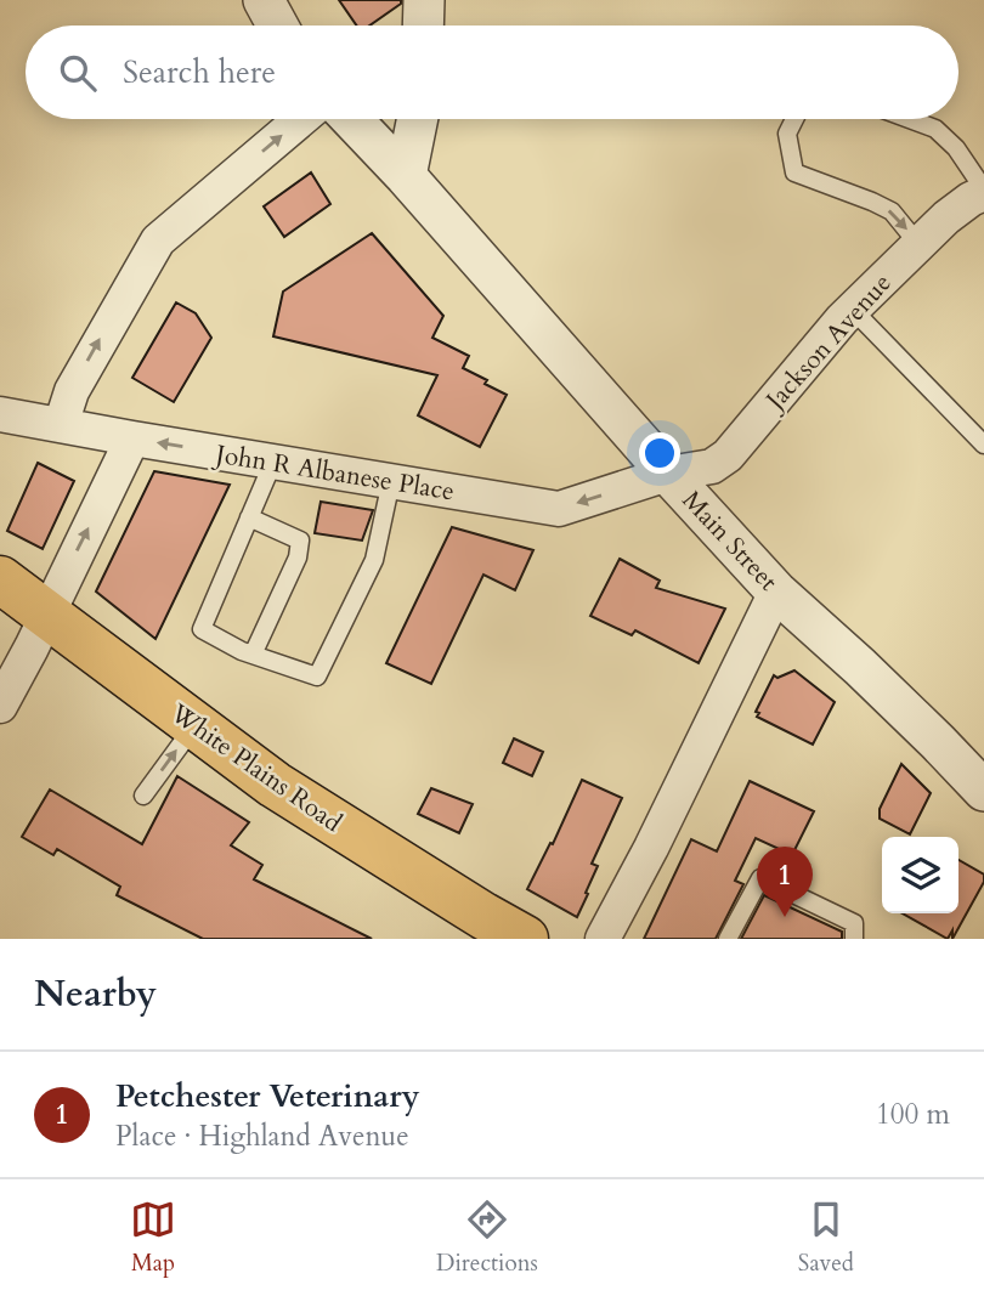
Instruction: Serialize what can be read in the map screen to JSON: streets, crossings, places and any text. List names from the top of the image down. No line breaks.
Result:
{"streets":{"main road":["White Plains Road"],"street":["Jackson Avenue","John R Albanese Place","Main Street"]},"crossings":[["Jackson Avenue","John R Albanese Place"],["Jackson Avenue","Main Street"],["John R Albanese Place","Main Street"]],"one_way":["John R Albanese Place"],"page":{"search":"Search here","pins":"1","heading":"Nearby","list":[{"mark":"1","name":"Petchester Veterinary","note":"Place · Highland Avenue","value":"100 m"}],"nav":["Map","Directions","Saved"]}}
